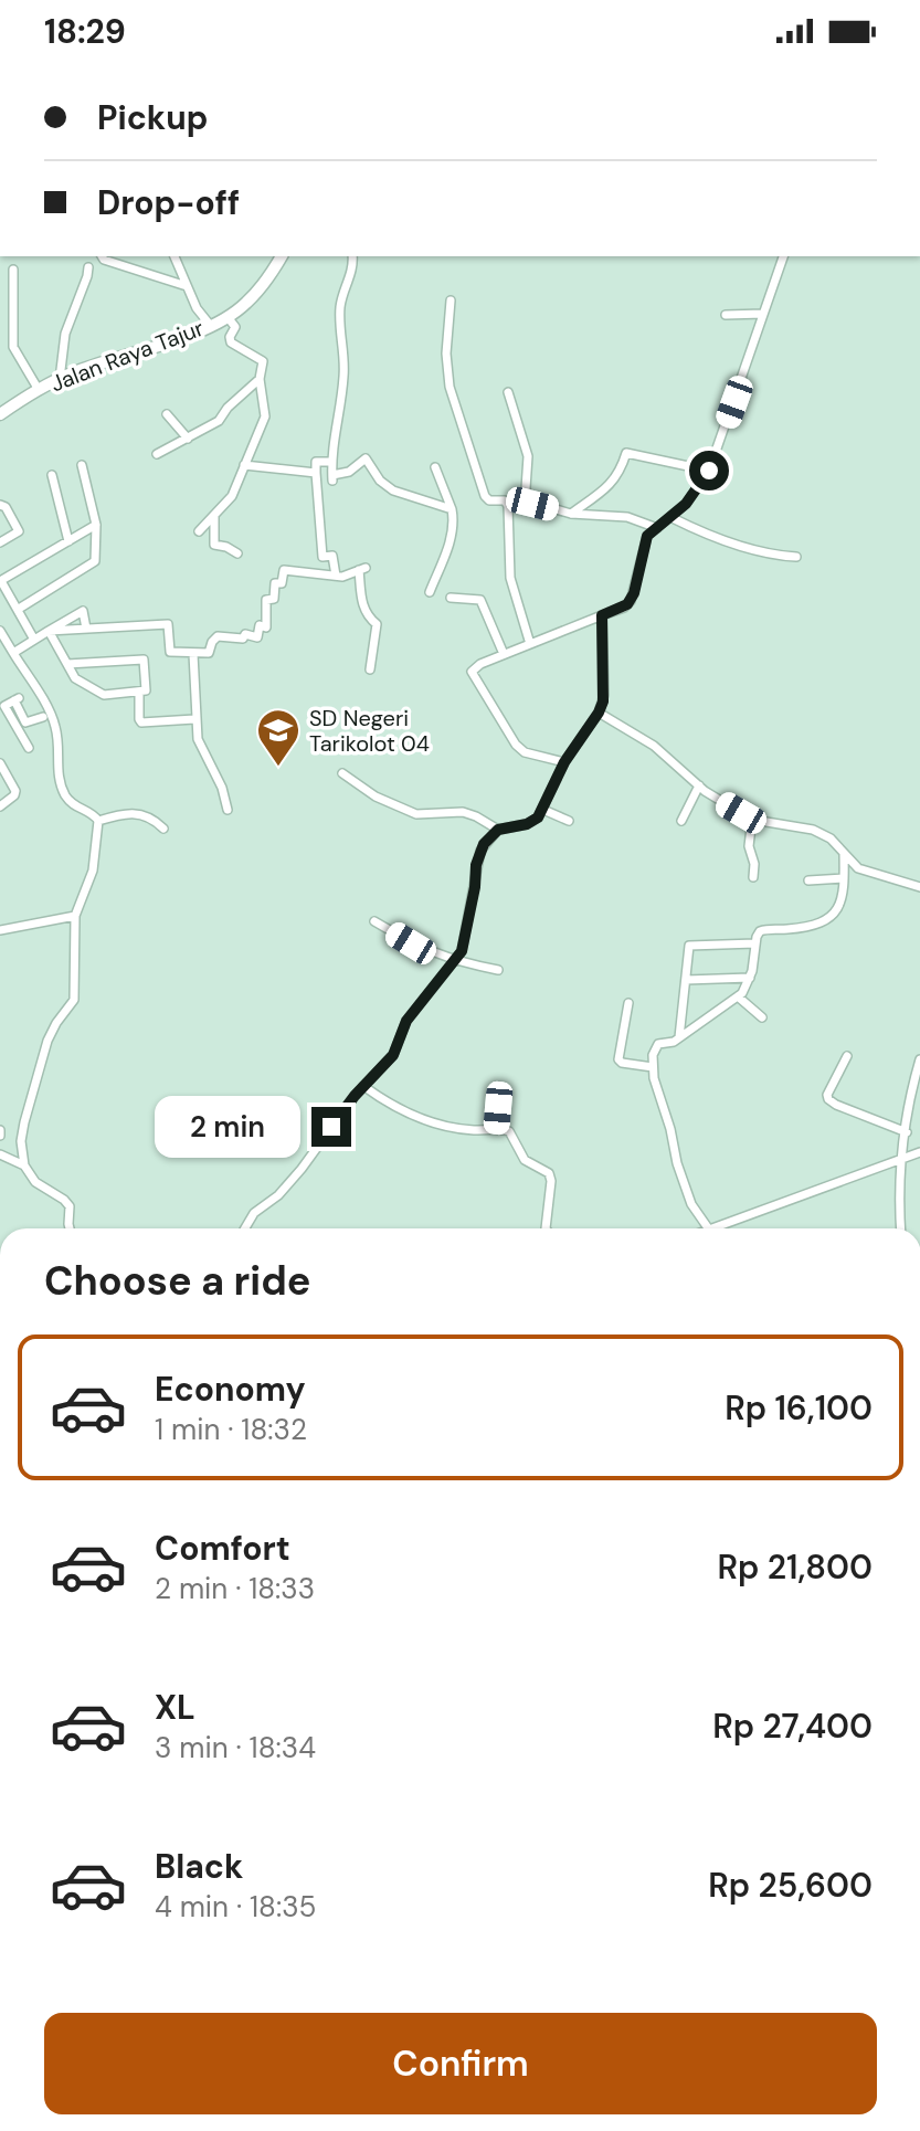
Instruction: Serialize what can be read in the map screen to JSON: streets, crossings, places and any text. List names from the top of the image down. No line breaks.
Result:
{"streets":{"main road":["Jalan Raya Tajur"]},"places":{"school or university":["SD Negeri Tarikolot 04"]},"page":{"status":"18:29","banner":["Pickup","Drop-off"],"bubble":"2 min","heading":"Choose a ride","list":[{"name":"Economy","note":"1 min · 18:32","value":"Rp 16,100"},{"name":"Comfort","note":"2 min · 18:33","value":"Rp 21,800"},{"name":"XL","note":"3 min · 18:34","value":"Rp 27,400"},{"name":"Black","note":"4 min · 18:35","value":"Rp 25,600"}],"buttons":"Confirm"}}
